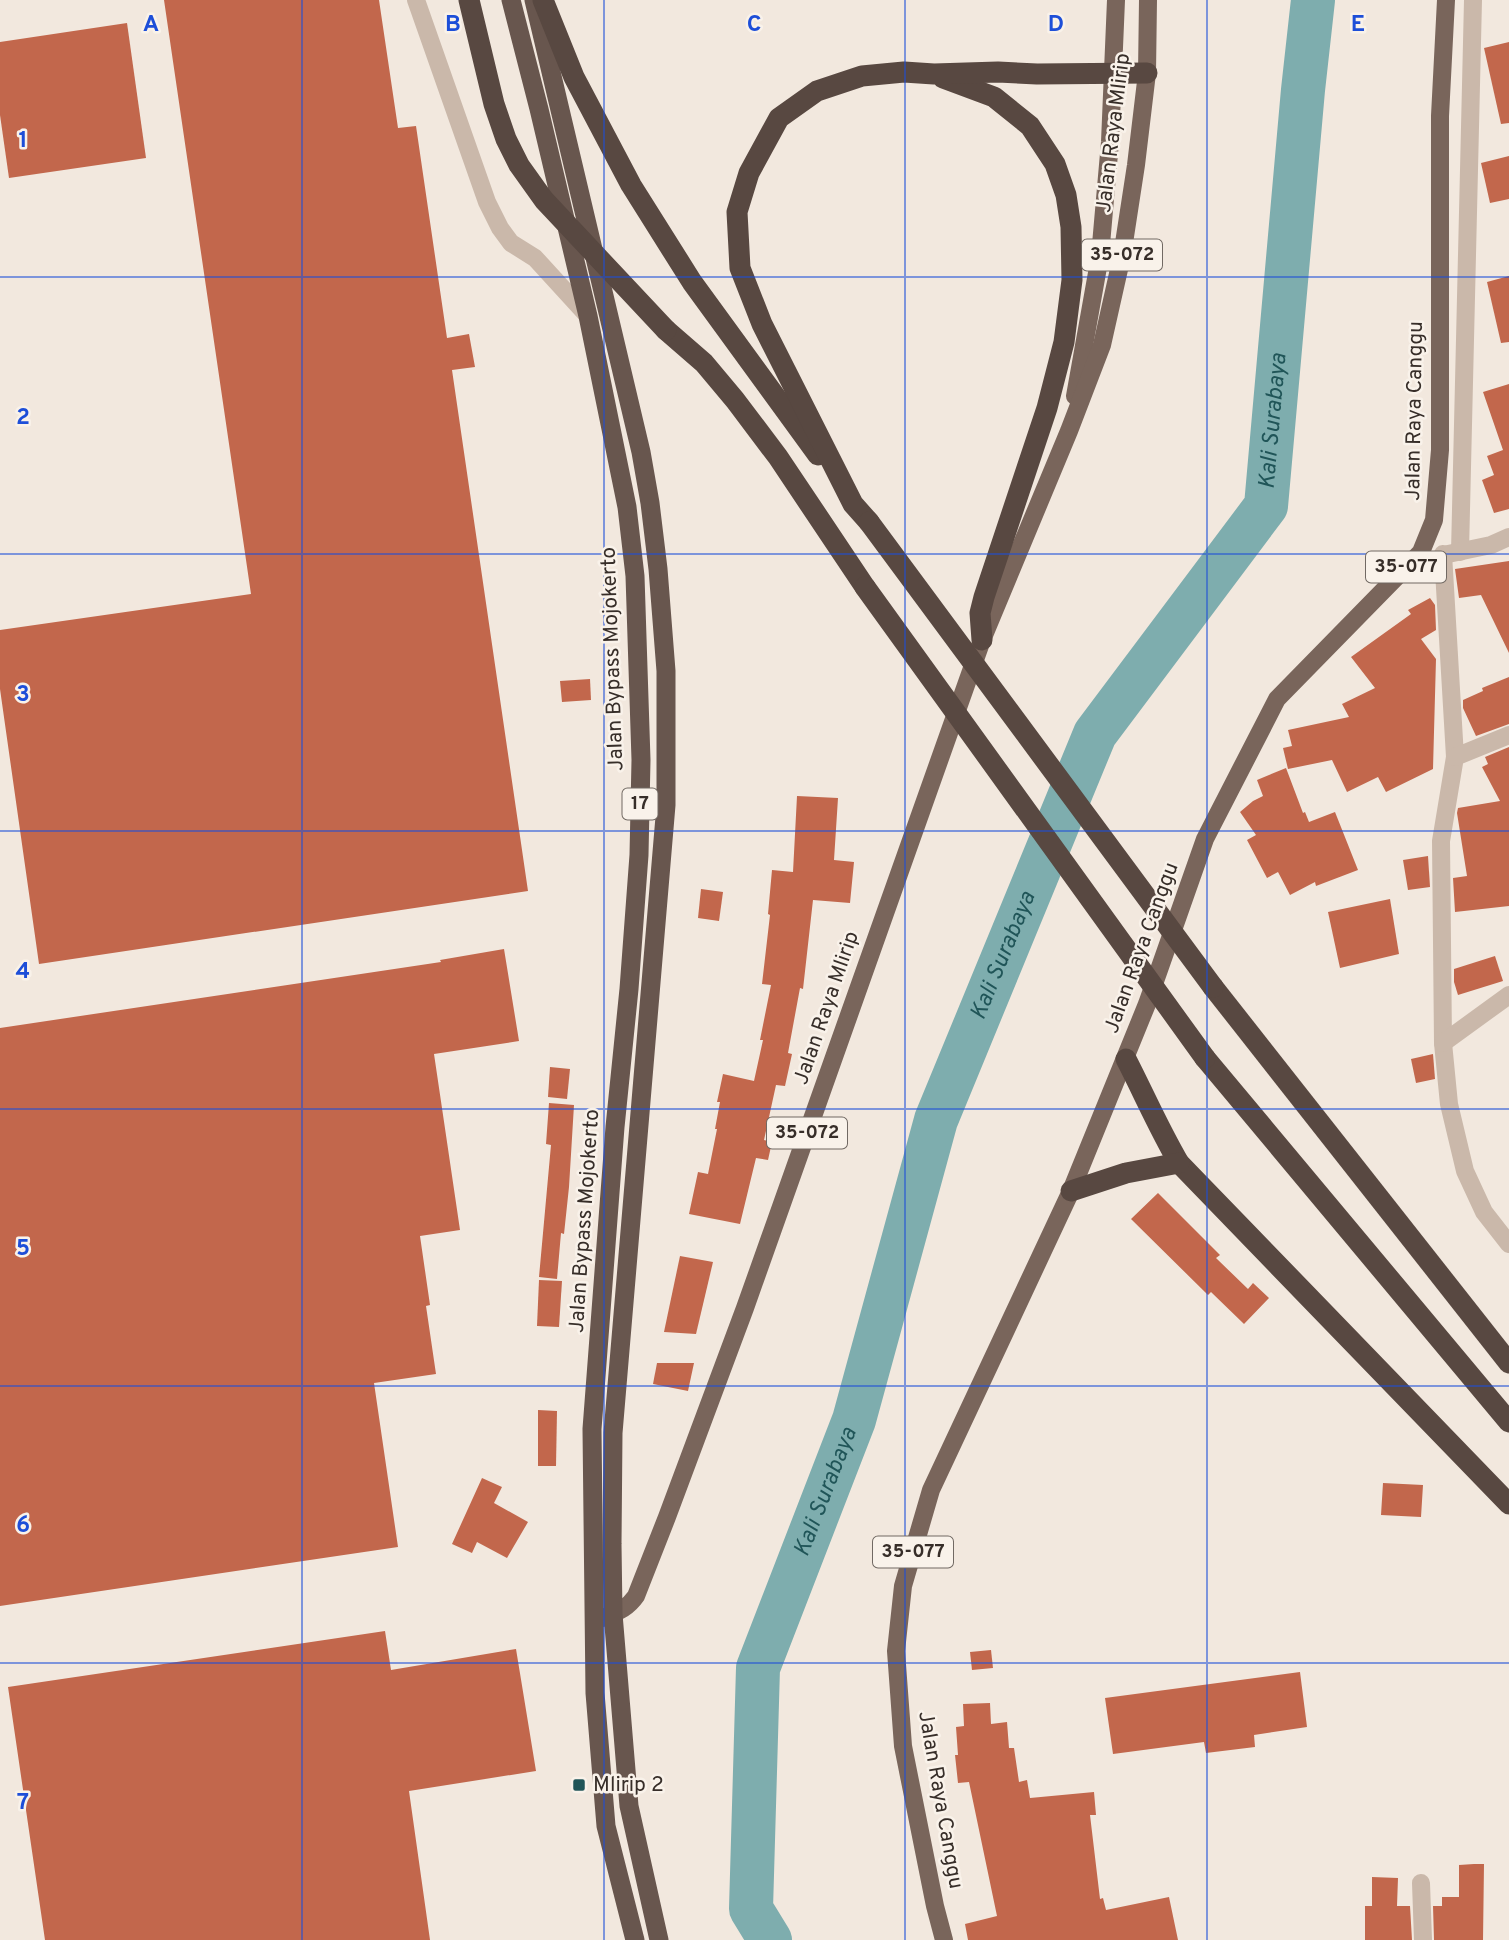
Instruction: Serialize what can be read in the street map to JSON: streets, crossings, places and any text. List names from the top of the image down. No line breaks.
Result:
{"streets":{"highway":["Jalan Bypass Mojokerto","17"],"main road":["Jalan Raya Mlirip","35-072","Jalan Raya Canggu","35-077"]},"crossings":[["Jalan Raya Mlirip","Jalan Bypass Mojokerto"],["Jalan Raya Mlirip","17"],["Jalan Bypass Mojokerto","17"]],"water":["Kali Surabaya"],"places":{"transit":["Mlirip 2"]},"grid":{"columns":["A","B","C","D","E"],"rows":["1","2","3","4","5","6","7"]}}
